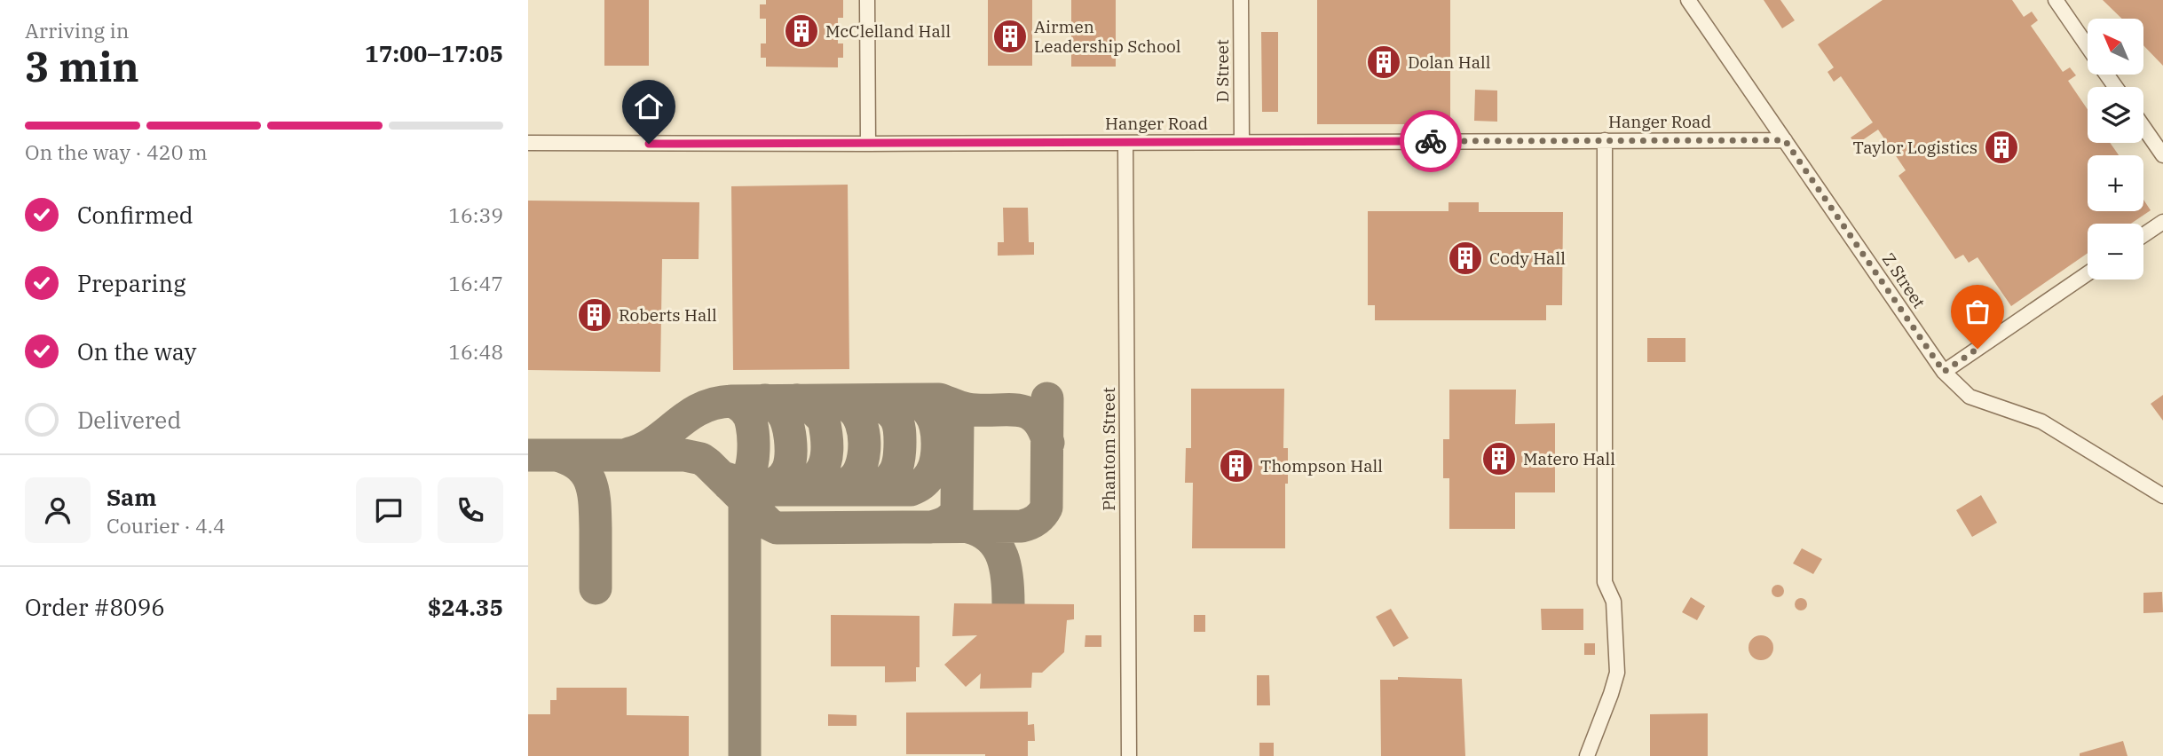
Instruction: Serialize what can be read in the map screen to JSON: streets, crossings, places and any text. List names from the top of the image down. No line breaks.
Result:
{"streets":{"street":["D Street","Hanger Road","Z Street","Phantom Street"]},"crossings":[["D Street","Hanger Road"],["Hanger Road","Z Street"],["Hanger Road","Phantom Street"]],"places":{"building":["McClelland Hall","Airmen Leadership School","Dolan Hall","Taylor Logistics","Cody Hall","Roberts Hall","Matero Hall","Thompson Hall"]},"north":"top left","page":{"heading":["3 min","Arriving in","17:00–17:05"],"panel":["Sam","Courier · 4.4","Order #8096","$24.35"],"map_buttons":["+","−"],"bar":"On the way · 420 m","list":[["Confirmed","16:39"],["Preparing","16:47"],["On the way","16:48"],"Delivered"]}}
